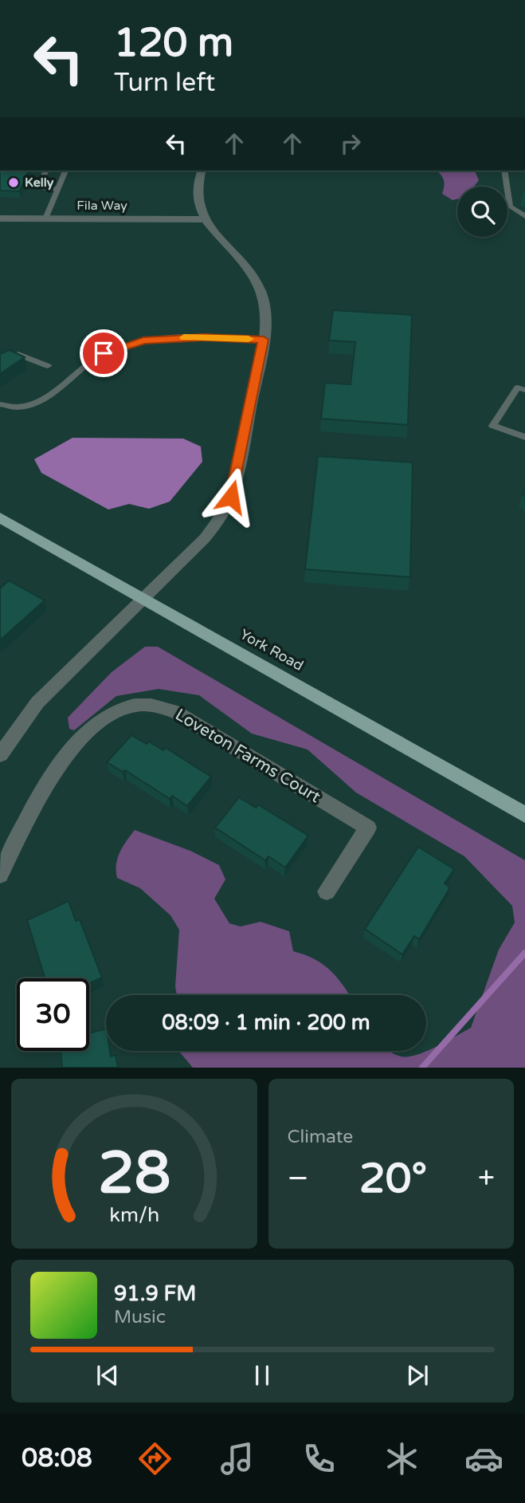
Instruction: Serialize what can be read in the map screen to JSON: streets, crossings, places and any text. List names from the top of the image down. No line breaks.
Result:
{"streets":{"main road":["York Road"],"street":["Fila Way","Loveton Farms Court"]},"places":["Kelly"],"page":{"turn":["120 m","Turn left"],"limit":"30","trip":"08:09 · 1 min · 200 m","tile":"Climate","heat":["−","20°","+"],"song":["91.9 FM","Music"],"tabs":"08:08","gauge":["28","km/h"]}}
